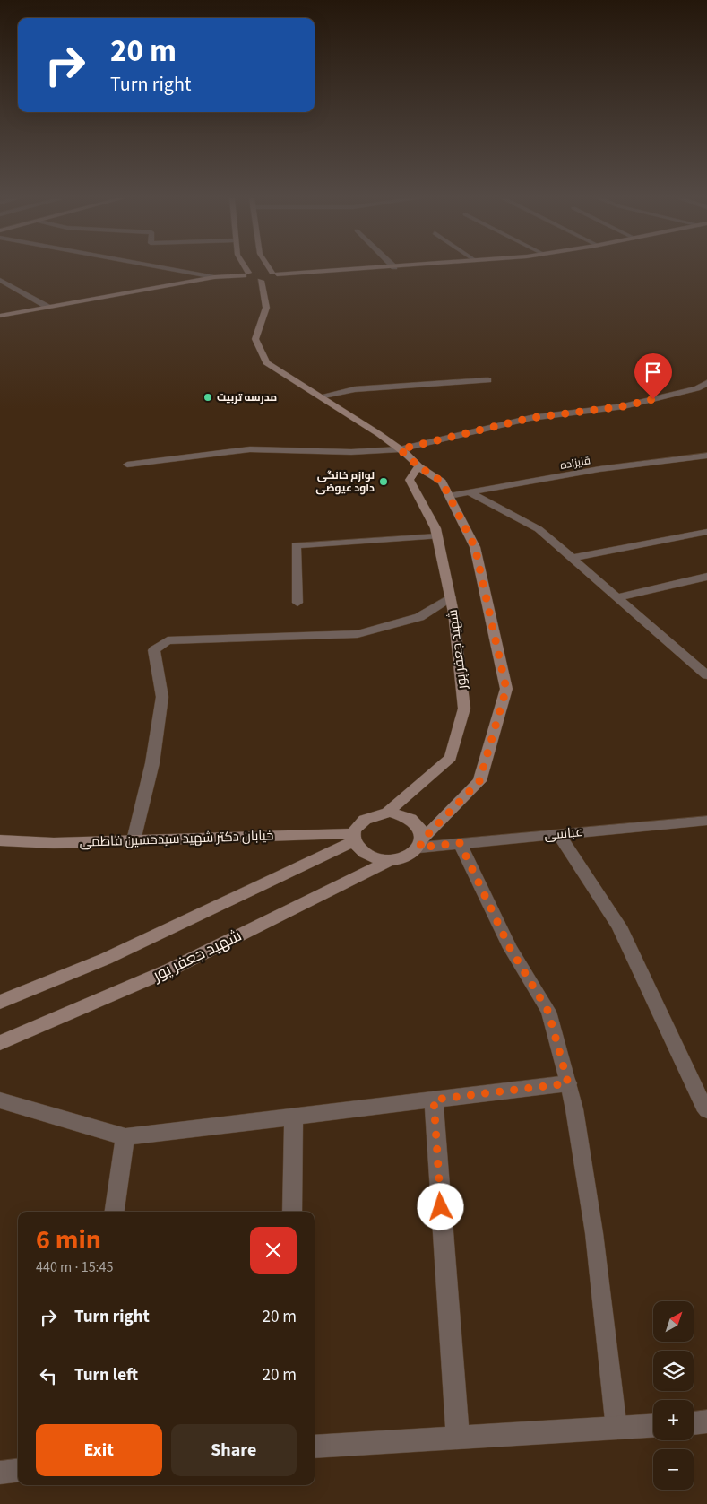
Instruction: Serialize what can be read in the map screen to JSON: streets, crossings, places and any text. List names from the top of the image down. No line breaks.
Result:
{"streets":{"street":["قلیزاده","شهید جعفر پور","عباسی","خیابان دکتر شهید سیدحسین فاطمی"]},"crossings":[["شهید جعفر پور","عباسی"],["شهید جعفر پور","خیابان دکتر شهید سیدحسین فاطمی"],["عباسی","خیابان دکتر شهید سیدحسین فاطمی"]],"places":["مدرسه تربیت","لوازم خانگی داود عیوضی"],"north":"top right","page":{"turn":["20 m","Turn right"],"heading":["6 min","440 m · 15:45"],"list":[{"name":"Turn right","value":"20 m"},{"name":"Turn left","value":"20 m"}],"map_buttons":["+","−"],"buttons":["Exit","Share"]}}
